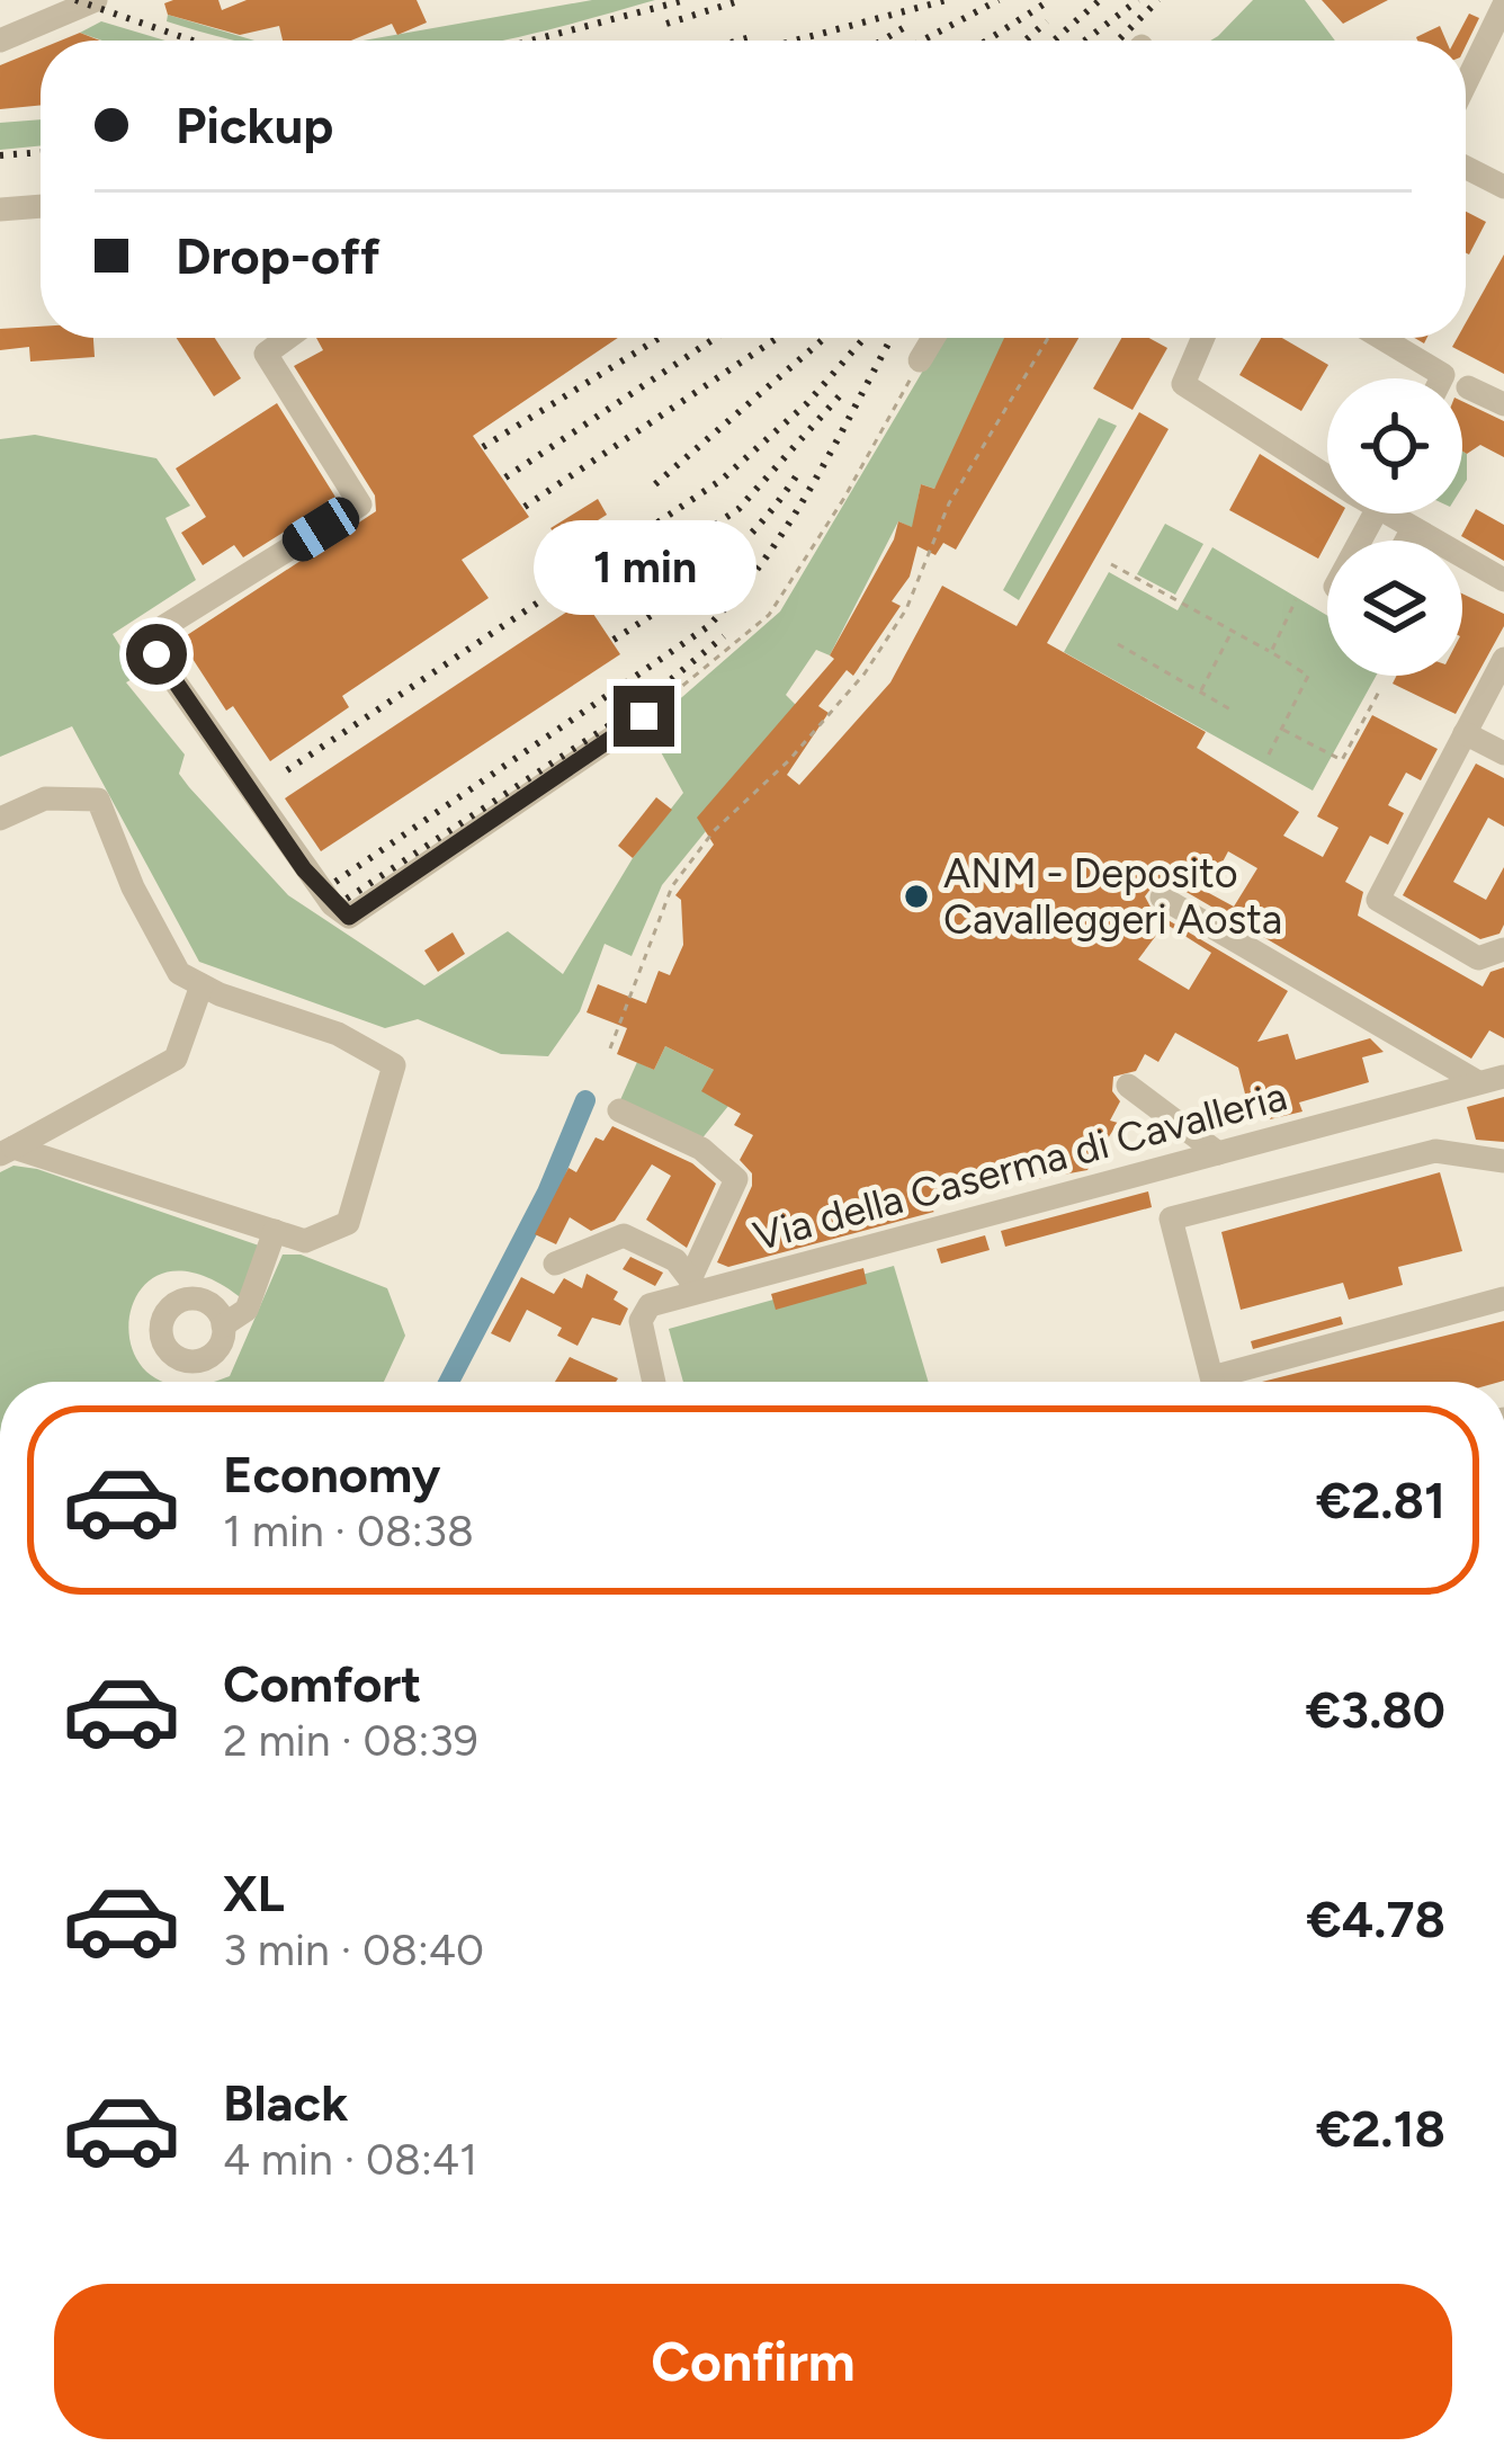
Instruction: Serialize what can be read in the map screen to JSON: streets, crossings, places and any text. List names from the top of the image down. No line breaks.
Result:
{"streets":{"street":["Via della Caserma di Cavalleria"]},"places":["ANM - Deposito Cavalleggeri Aosta"],"page":{"banner":["Pickup","Drop-off"],"bubble":"1 min","list":[{"name":"Economy","note":"1 min · 08:38","value":"€2.81"},{"name":"Comfort","note":"2 min · 08:39","value":"€3.80"},{"name":"XL","note":"3 min · 08:40","value":"€4.78"},{"name":"Black","note":"4 min · 08:41","value":"€2.18"}],"buttons":"Confirm"}}
